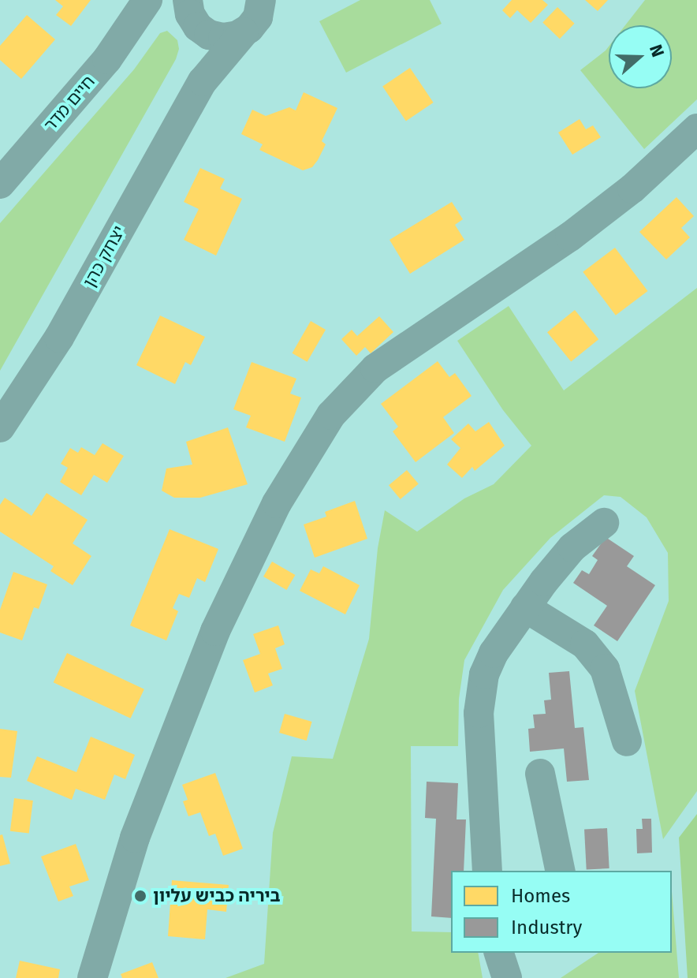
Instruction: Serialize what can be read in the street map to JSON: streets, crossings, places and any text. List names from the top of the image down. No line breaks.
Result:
{"streets":{"street":["חיים מדר","יצחק כהן"]},"crossings":[["חיים מדר","יצחק כהן"]],"places":["ביריה כביש עליון"],"legend":["Homes","Industry"],"north":"right"}
